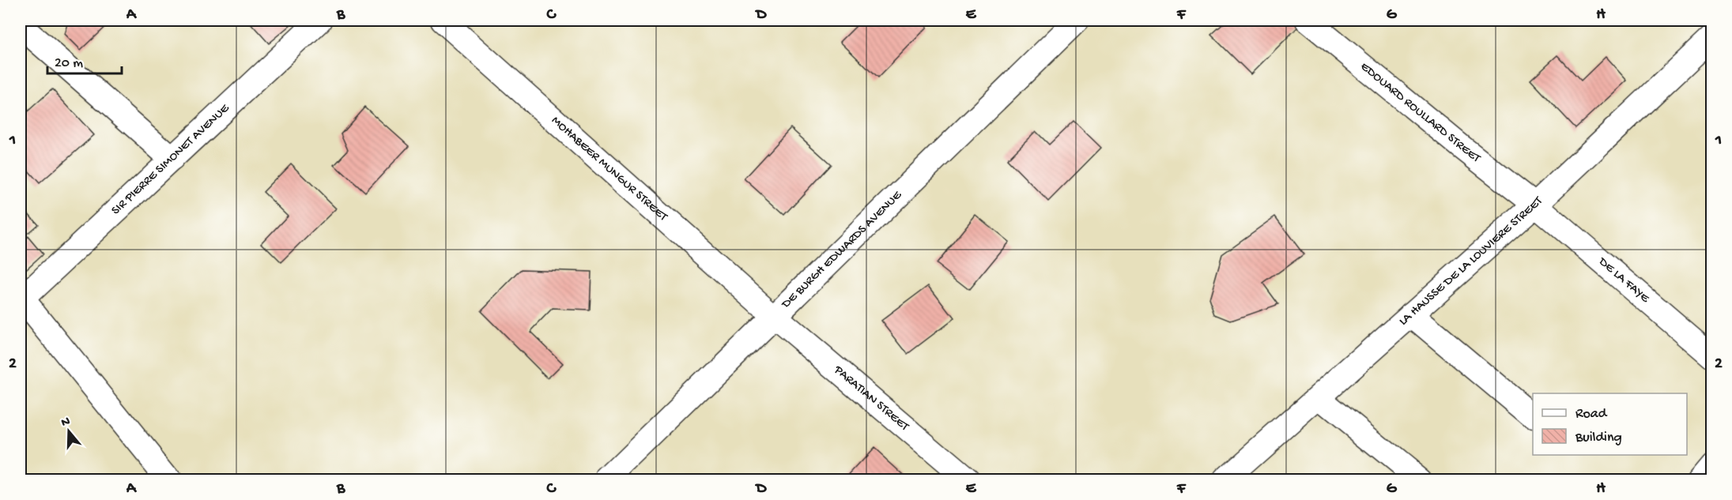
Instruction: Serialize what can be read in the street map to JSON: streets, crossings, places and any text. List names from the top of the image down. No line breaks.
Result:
{"streets":{"street":["EDOUARD ROULLARD STREET","SIR PIERRE SIMONET AVENUE","MOHABEER MUNGUR STREET","DE BURGH EDWARDS AVENUE","LA HAUSSE DE LA LOUVIERE STREET","DE LA FAYE","PARATIAN STREET"]},"crossings":[["EDOUARD ROULLARD STREET","LA HAUSSE DE LA LOUVIERE STREET"],["EDOUARD ROULLARD STREET","DE LA FAYE"],["MOHABEER MUNGUR STREET","DE BURGH EDWARDS AVENUE"],["MOHABEER MUNGUR STREET","PARATIAN STREET"],["DE BURGH EDWARDS AVENUE","PARATIAN STREET"],["LA HAUSSE DE LA LOUVIERE STREET","DE LA FAYE"]],"legend":["Road","Building"],"scale_bar":"20 m","north":"top","grid":{"columns":["A","B","C","D","E","F","G","H"],"rows":["1","2"]}}
